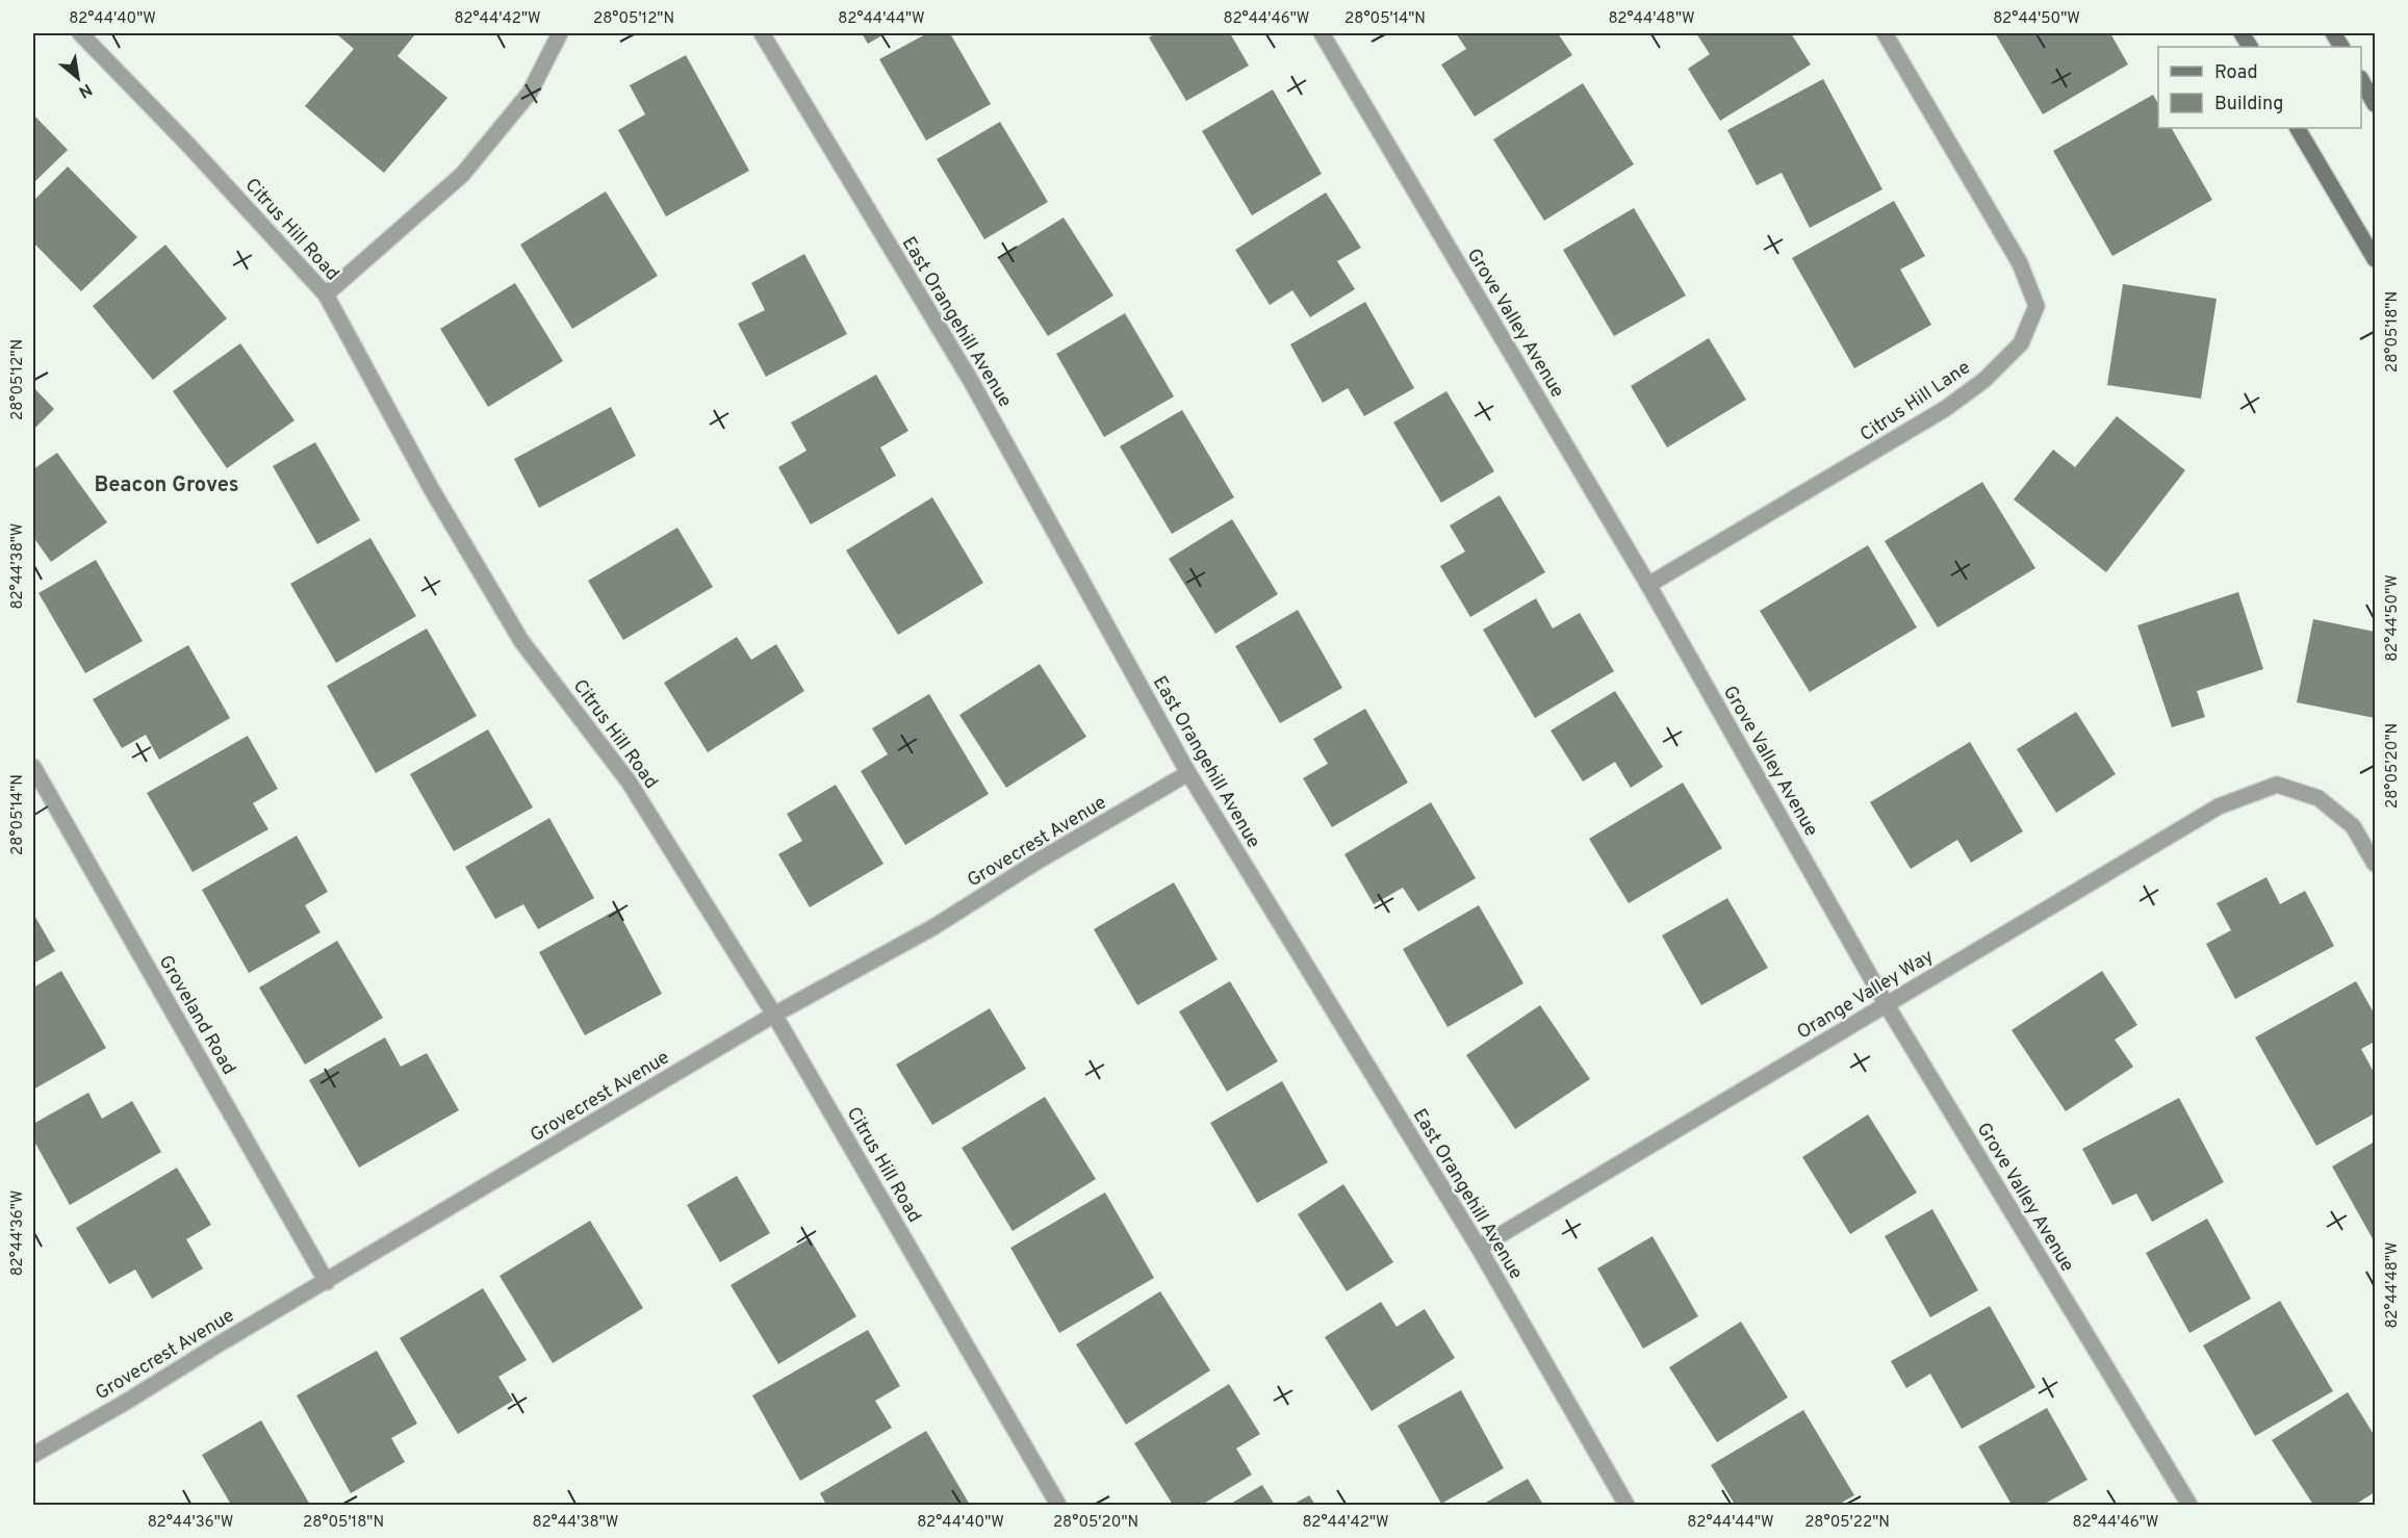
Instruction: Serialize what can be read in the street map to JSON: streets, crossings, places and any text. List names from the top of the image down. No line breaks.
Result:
{"streets":{"street":["Citrus Hill Road","East Orangehill Avenue","Grove Valley Avenue","Citrus Hill Lane","Grovecrest Avenue","Orange Valley Way","Groveland Road"]},"crossings":[["Citrus Hill Road","Grovecrest Avenue"],["East Orangehill Avenue","Grovecrest Avenue"],["East Orangehill Avenue","Orange Valley Way"],["Grove Valley Avenue","Citrus Hill Lane"],["Grove Valley Avenue","Orange Valley Way"],["Grovecrest Avenue","Groveland Road"]],"districts":["Beacon Groves"],"legend":["Road","Building"],"north":"bottom right","coordinates":["82°44'40\"W","82°44'42\"W","28°05'12\"N","82°44'44\"W","82°44'46\"W","28°05'14\"N","82°44'48\"W","82°44'50\"W","28°05'18\"N","82°44'38\"W","28°05'20\"N","82°44'36\"W","28°05'22\"N"]}
